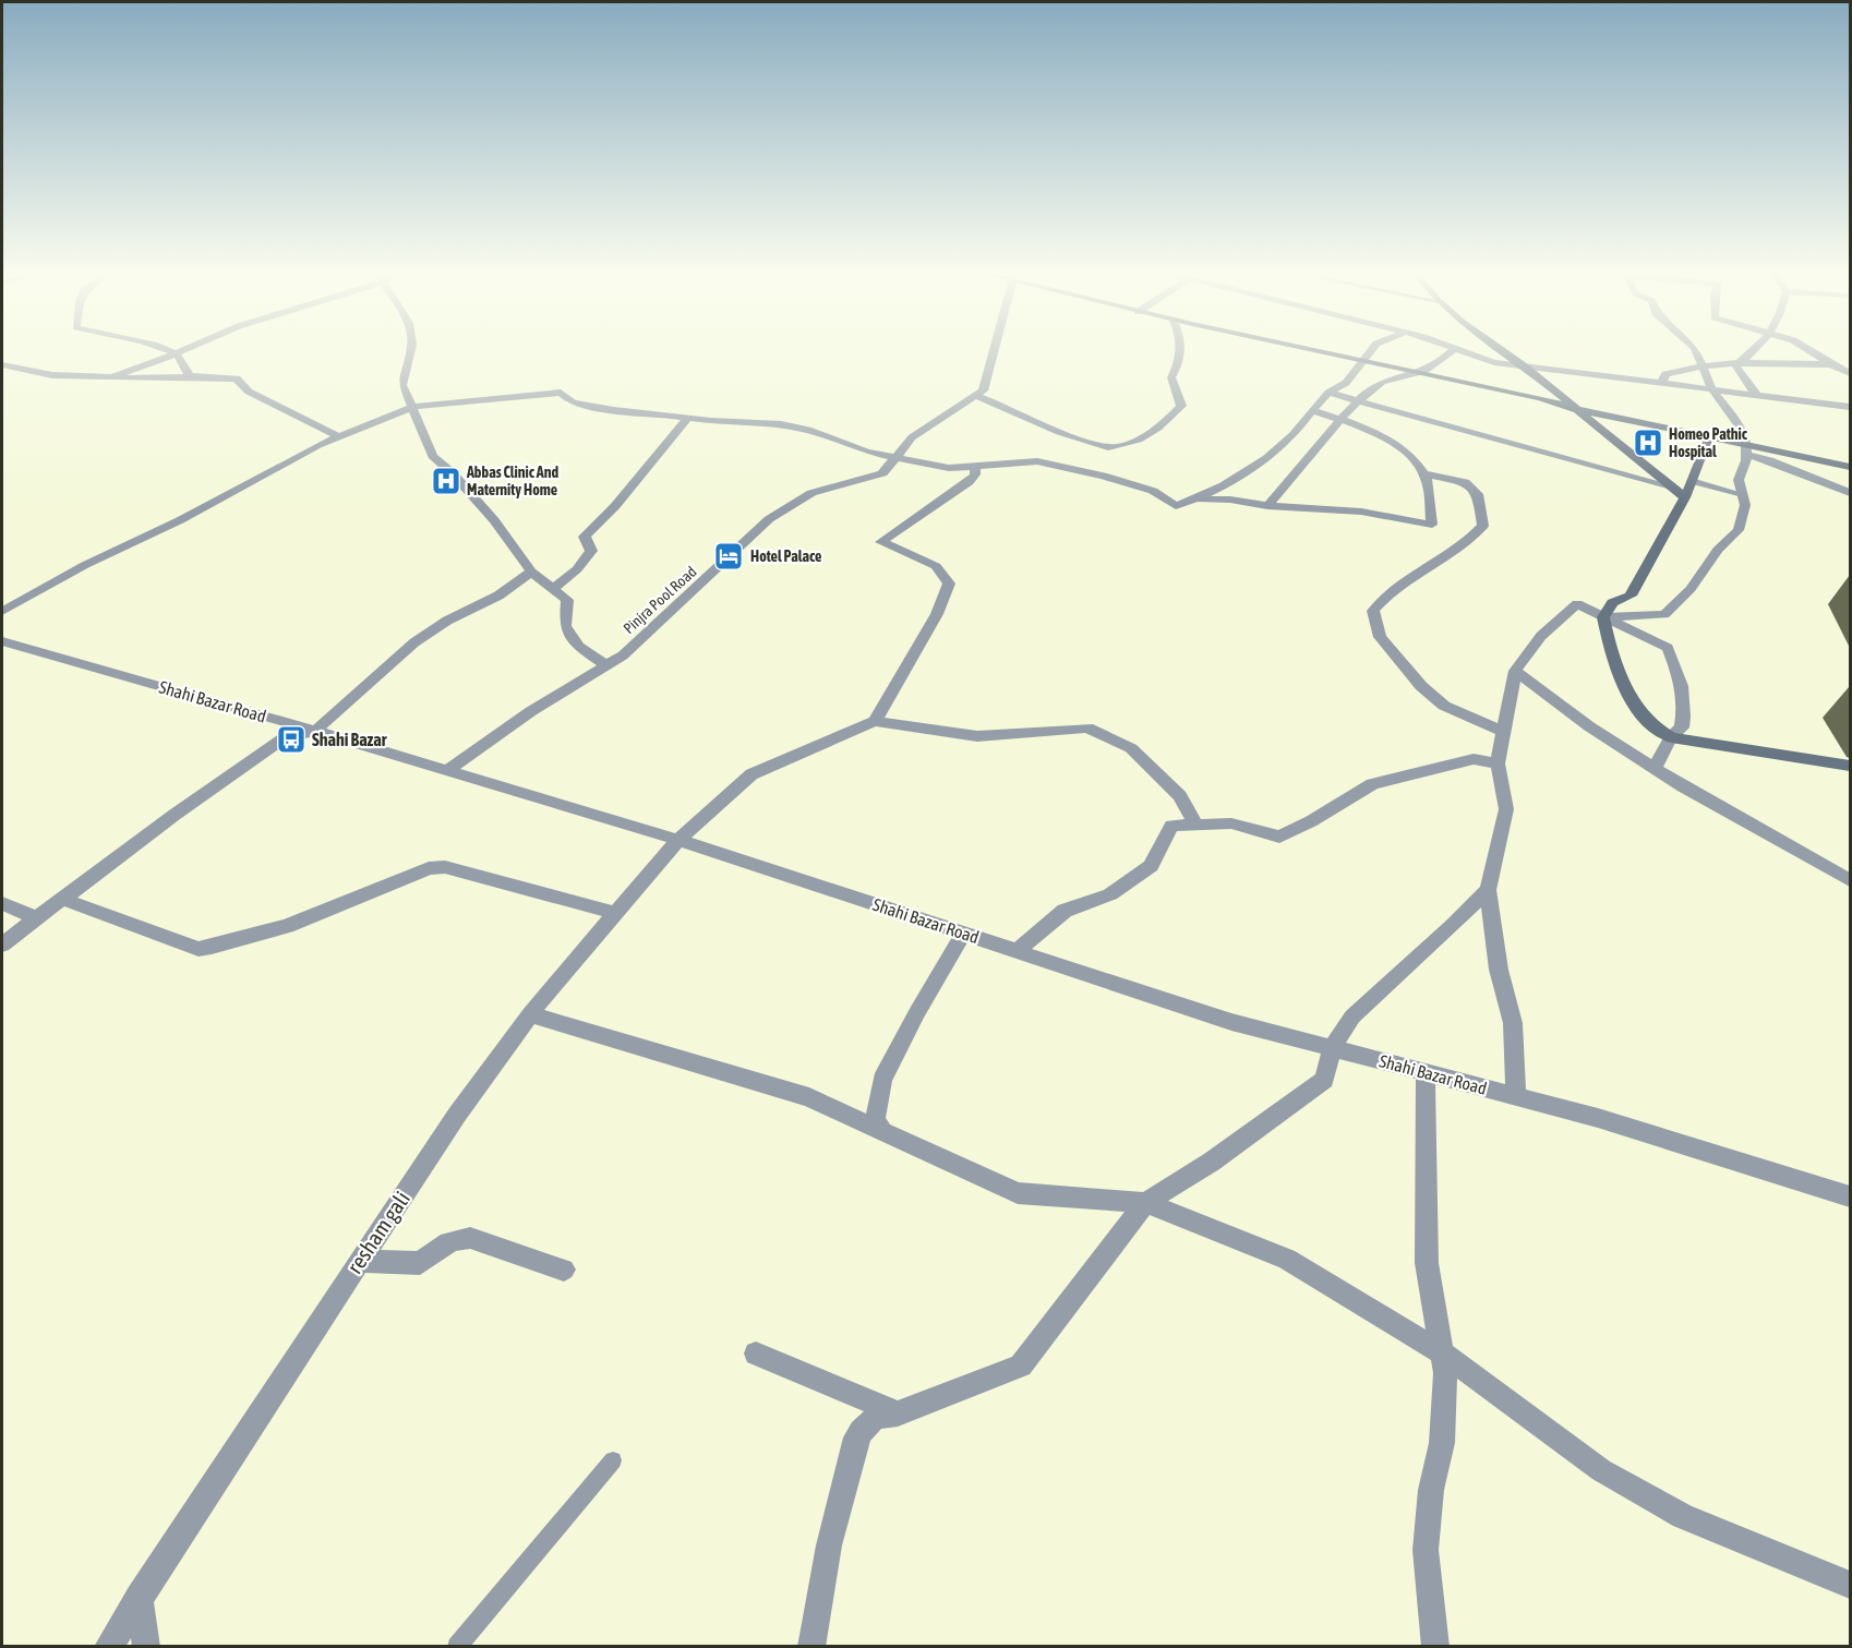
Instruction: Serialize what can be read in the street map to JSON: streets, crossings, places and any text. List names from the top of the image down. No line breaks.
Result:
{"streets":{"street":["Pinjra Pool Road","Shahi Bazar Road","resham gali"]},"crossings":[["Pinjra Pool Road","Shahi Bazar Road"],["Shahi Bazar Road","resham gali"]],"places":{"hospital":["Homeo Pathic Hospital","Abbas Clinic And Maternity Home"],"hotel":["Hotel Palace"],"bus stop":["Shahi Bazar"]}}
